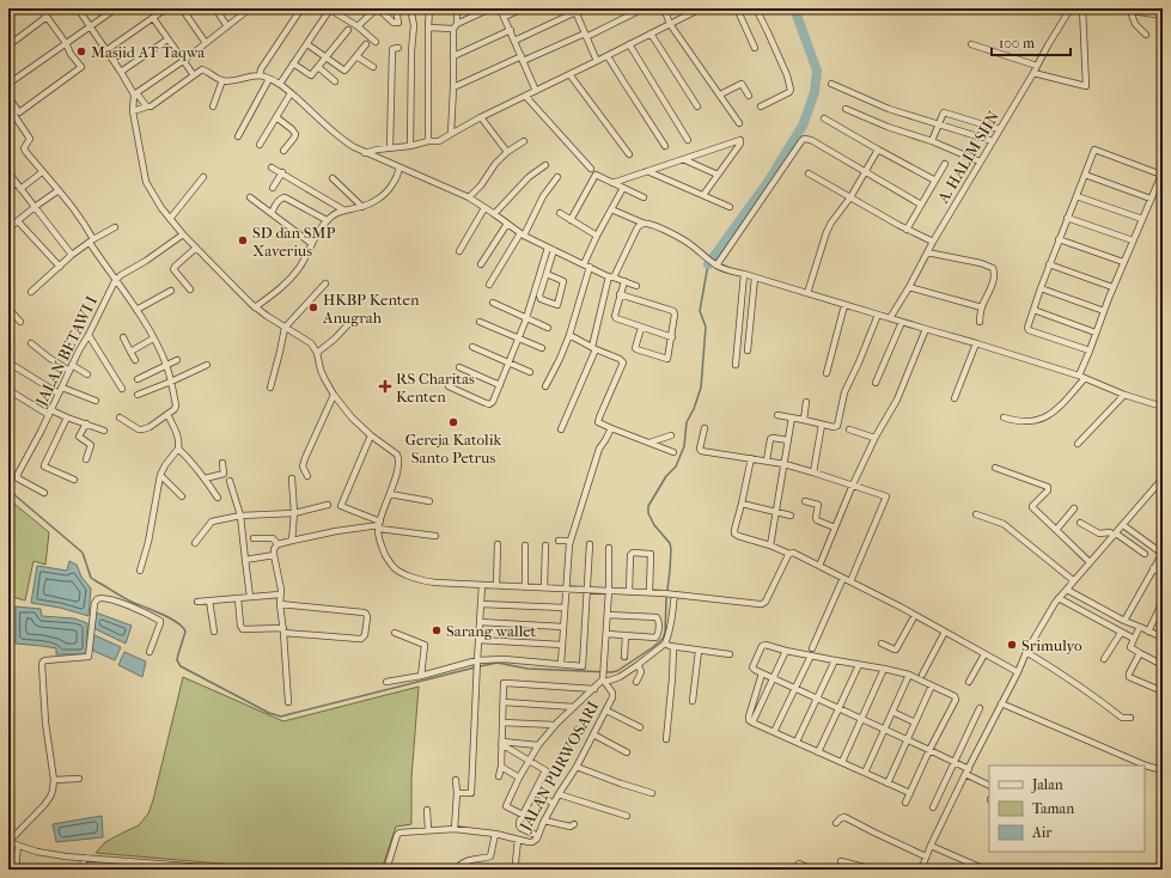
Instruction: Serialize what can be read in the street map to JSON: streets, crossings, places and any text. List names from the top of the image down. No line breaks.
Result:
{"streets":{"street":["A. HALIM SIIN","JALAN BETAWI I","JALAN PURWOSARI"]},"places":{"other":["Masjid AT Taqwa","SD dan SMP Xaverius","HKBP Kenten Anugrah","Gereja Katolik Santo Petrus","Sarang wallet","Srimulyo"],"health":["RS Charitas Kenten"]},"legend":["Jalan","Taman","Air"],"scale_bar":"100 m"}
